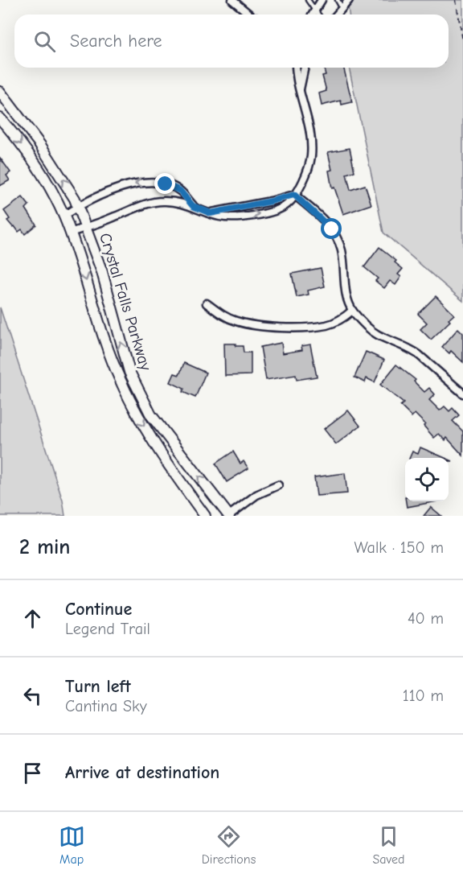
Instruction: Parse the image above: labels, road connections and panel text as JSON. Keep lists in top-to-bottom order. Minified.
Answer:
{"streets":{"street":["Crystal Falls Parkway"]},"page":{"search":"Search here","heading":["2 min","Walk · 150 m"],"list":[["Continue","Legend Trail","40 m"],["Turn left","Cantina Sky","110 m"],"Arrive at destination"],"nav":["Map","Directions","Saved"]}}
